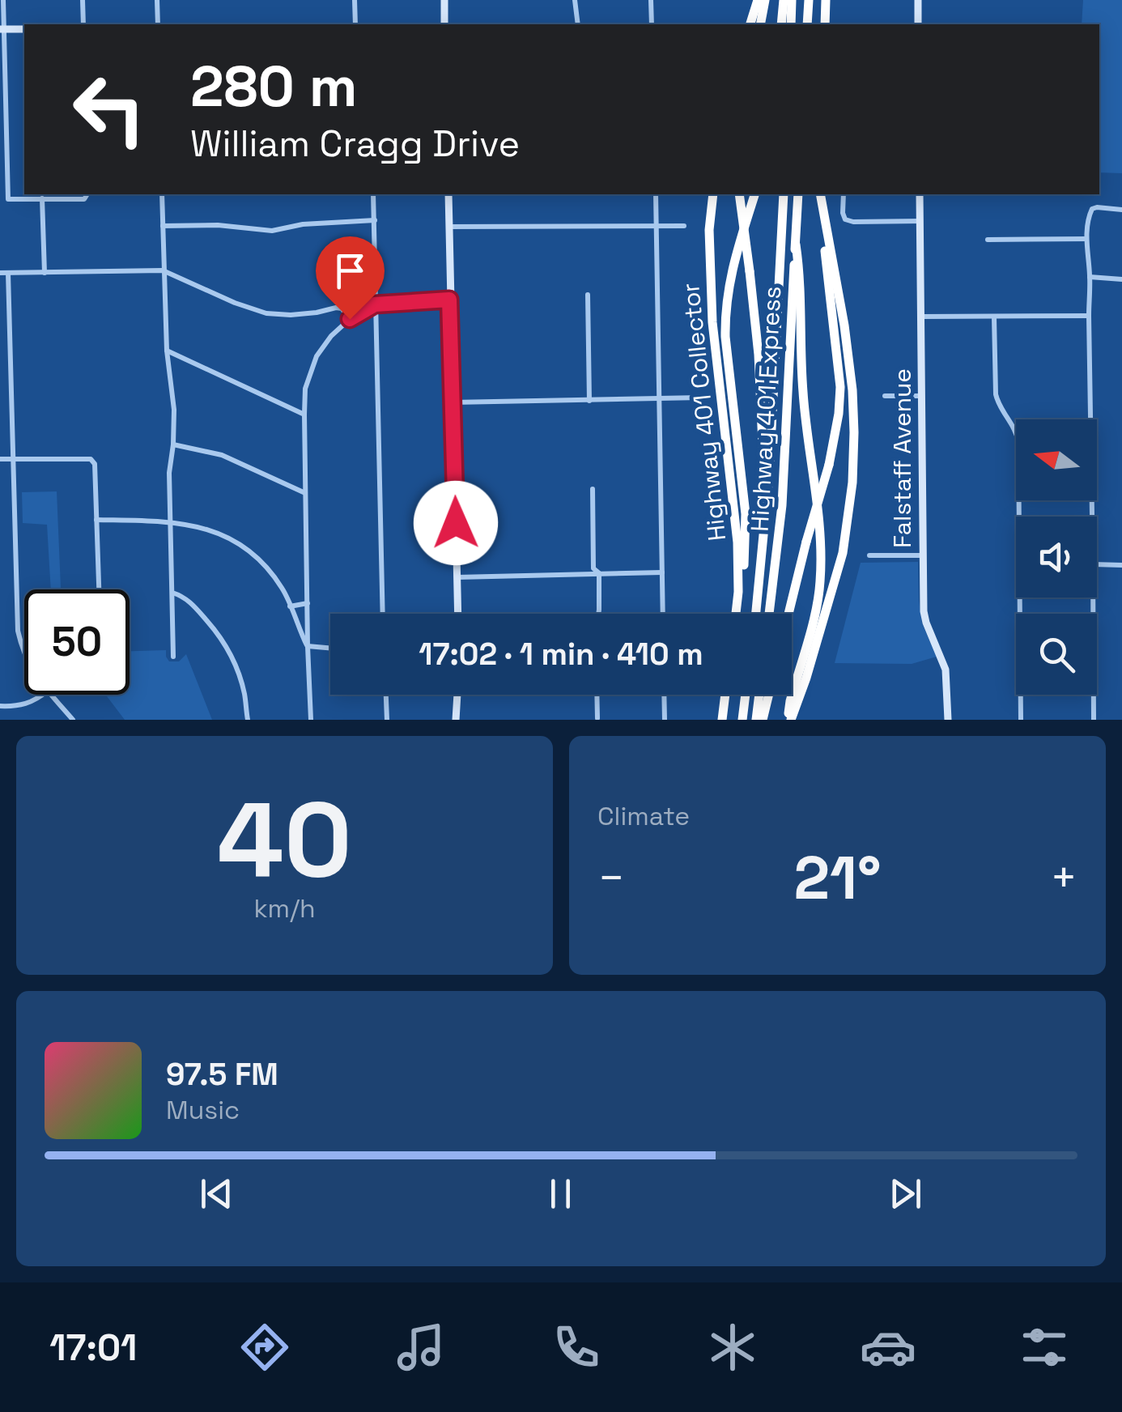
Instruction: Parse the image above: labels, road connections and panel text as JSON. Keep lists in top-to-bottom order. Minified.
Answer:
{"streets":{"highway":["Highway 401 Express","Highway 401 Collector"],"street":["Falstaff Avenue"]},"north":"left","page":{"turn":["280 m","William Cragg Drive"],"limit":"50","trip":"17:02 · 1 min · 410 m","tile":[["40","km/h"],"Climate"],"heat":["−","21°","+"],"song":["97.5 FM","Music"],"tabs":"17:01"}}
